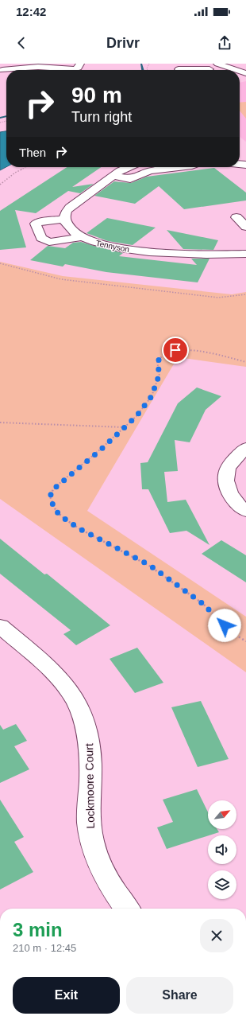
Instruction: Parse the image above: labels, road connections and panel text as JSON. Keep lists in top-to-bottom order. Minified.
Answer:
{"streets":{"street":["Tennyson","Lockmoore Court"]},"north":"top right","page":{"status":"12:42","header":"Drivr","turn":["90 m","Turn right"],"then":"Then","heading":["3 min","210 m · 12:45"],"buttons":["Exit","Share"]}}
